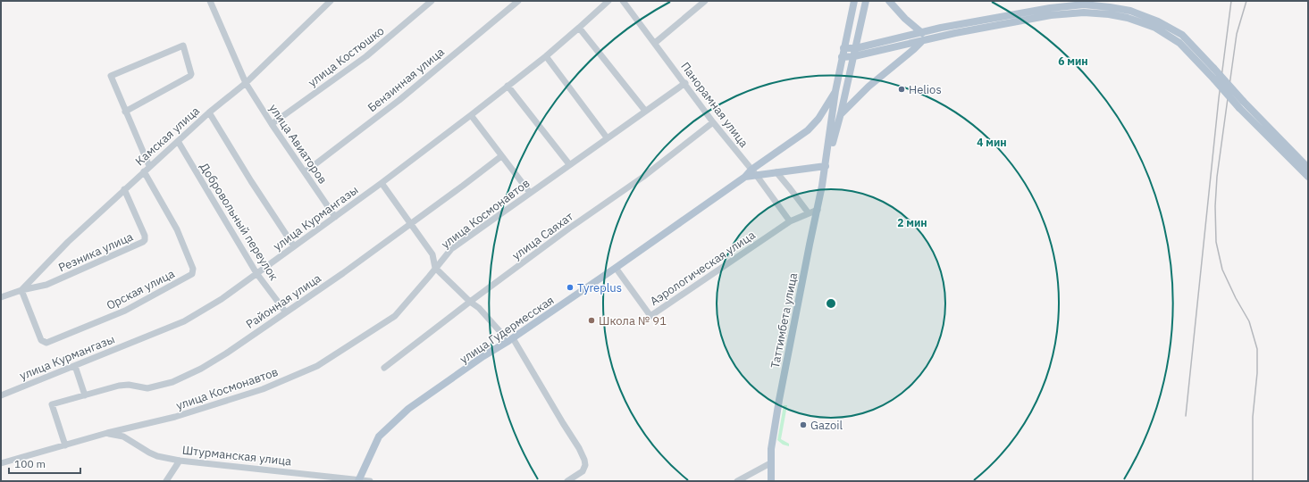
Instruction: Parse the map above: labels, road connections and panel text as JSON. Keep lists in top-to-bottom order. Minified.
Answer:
{"streets":{"main road":["Таттимбета улица","улица Гудермесская"],"street":["улица Костюшко","Бензинная улица","Панорамная улица","Камская улица","улица Авиаторов","улица Космонавтов","улица Курмангазы","Добровольный переулок","улица Саяхат","Резника улица","Аэрологическая улица","Орская улица","Районная улица","Штурманская улица"]},"crossings":[["улица Костюшко","улица Авиаторов"],["Бензинная улица","улица Авиаторов"],["Панорамная улица","улица Космонавтов"],["Панорамная улица","улица Саяхат"],["Панорамная улица","Аэрологическая улица"],["Панорамная улица","улица Гудермесская"],["Камская улица","улица Авиаторов"],["Камская улица","Добровольный переулок"],["Камская улица","Резника улица"],["Камская улица","Орская улица"],["улица Авиаторов","улица Курмангазы"],["улица Космонавтов","Районная улица"],["улица Космонавтов","Штурманская улица"],["улица Курмангазы","Добровольный переулок"],["Добровольный переулок","Районная улица"],["Резника улица","Орская улица"],["Аэрологическая улица","Таттимбета улица"],["Аэрологическая улица","улица Гудермесская"],["Таттимбета улица","улица Гудермесская"],["улица Гудермесская","Штурманская улица"]],"places":["Helios","Tyreplus","Школа № 91","Gazoil"],"scale_bar":"100 m","rings":["6 мин","4 мин","2 мин"]}
